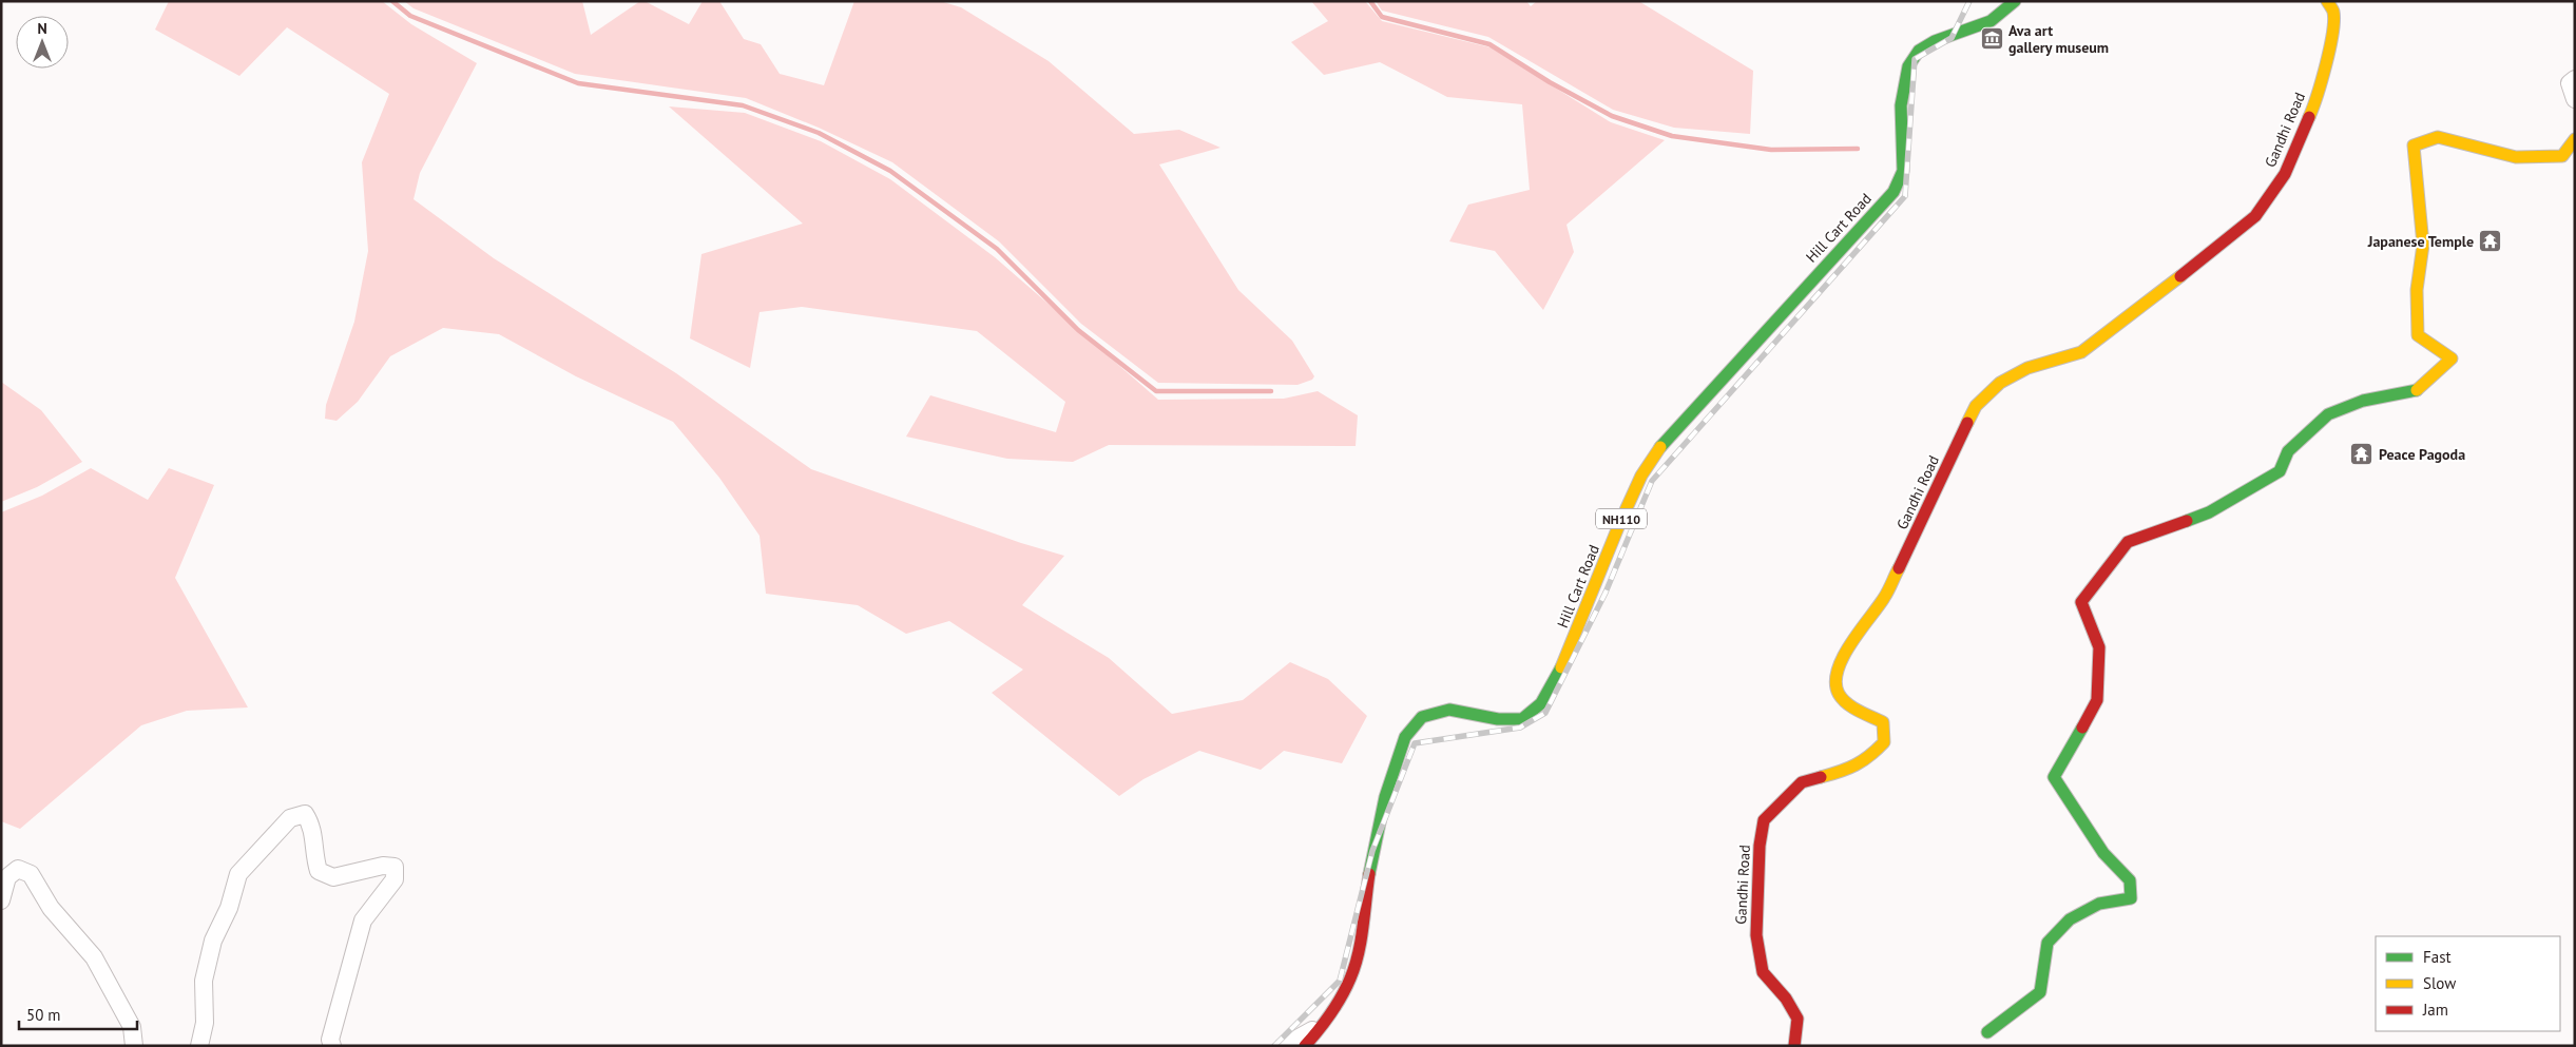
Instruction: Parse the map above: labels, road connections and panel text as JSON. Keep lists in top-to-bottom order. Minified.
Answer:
{"streets":{"main road":["Gandhi Road","Hill Cart Road","NH110"]},"places":{"museum":["Ava art gallery museum"],"temple":["Japanese Temple","Peace Pagoda"]},"legend":["Fast","Slow","Jam"],"scale_bar":"50 m","north":"top"}
